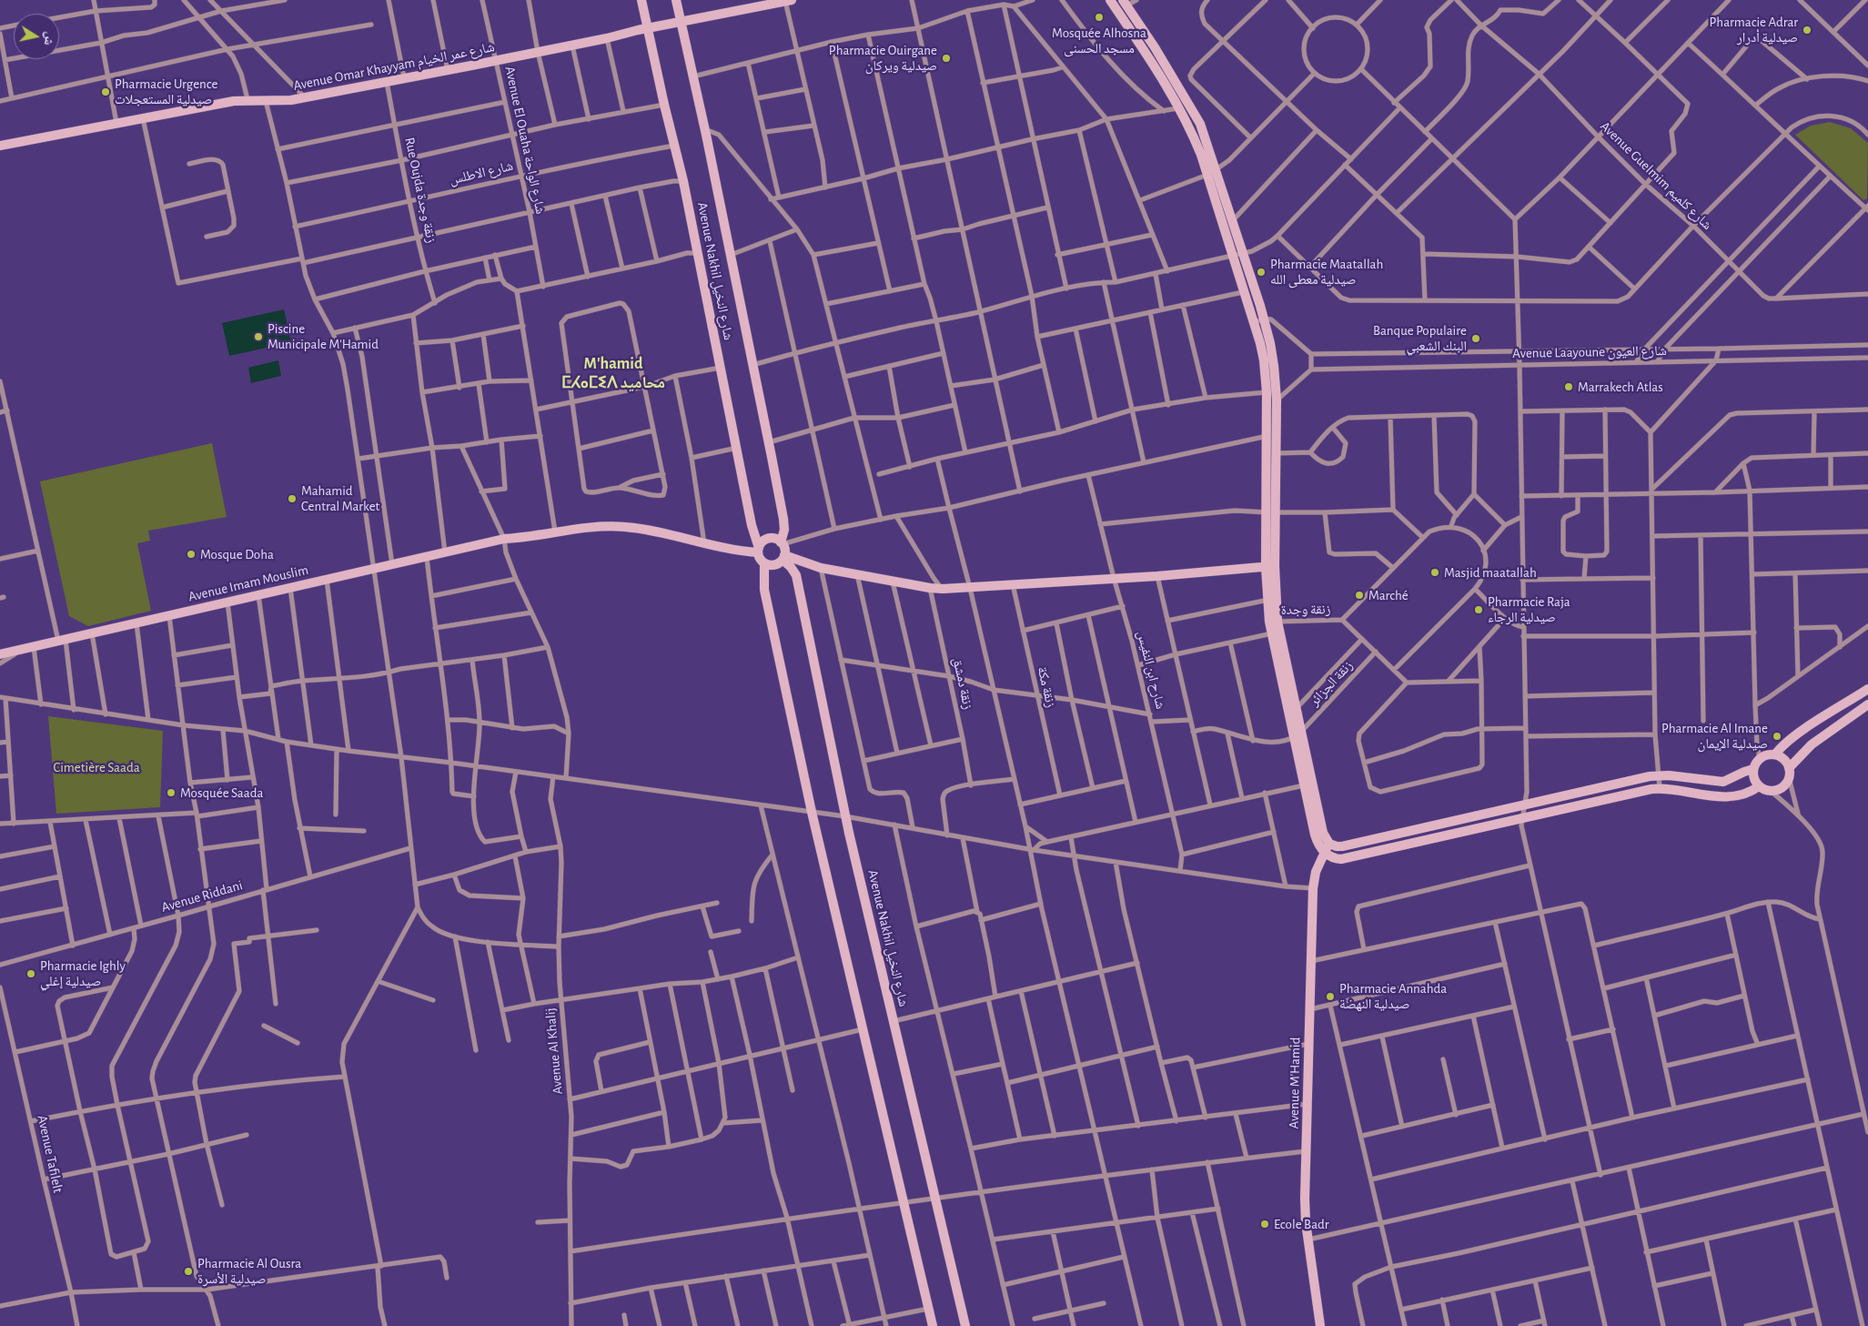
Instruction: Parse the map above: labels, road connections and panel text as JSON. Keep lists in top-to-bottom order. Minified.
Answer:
{"streets":{"street":["Avenue Omar Khayyam شارع عمر الخيام","Avenue El Ouaha شارع الواحة","شارع الاطلس","Avenue Guelmim شارع كلميم","Rue Oujda زنقة وجدة","Avenue Nakhil شارع النخيل","Avenue Laayoune شارع العيون","Avenue Imam Mouslim","زنقة وجدة","شارح ابن النفيس","زنقة دمشق","زنقة الجزائر","زنقة مكة","Avenue Riddani","Avenue Al Khalij","Avenue M'Hamid","Avenue Tafilelt"]},"crossings":[["Avenue Omar Khayyam شارع عمر الخيام","Avenue El Ouaha شارع الواحة"],["Avenue Omar Khayyam شارع عمر الخيام","Rue Oujda زنقة وجدة"],["Avenue Omar Khayyam شارع عمر الخيام","Avenue Nakhil شارع النخيل"],["Avenue El Ouaha شارع الواحة","شارع الاطلس"],["شارع الاطلس","Rue Oujda زنقة وجدة"],["شارع الاطلس","Avenue Nakhil شارع النخيل"],["Avenue Nakhil شارع النخيل","Avenue Imam Mouslim"]],"districts":["M'hamid ⵎⵃⴰⵎⵉⴷ محاميد"],"parks":["Cimetière Saada"],"places":["Mosquée Alhosna مسجد الحسنى","Pharmacie Adrar صيدلية أدرار","Pharmacie Ouirgane صيدلية ويركان","Pharmacie Urgence صيدلية المستعجلات","Pharmacie Maatallah صيدلية معطى الله","Piscine Municipale M'Hamid","Banque Populaire البنك الشعبي","Marrakech Atlas","Mahamid Central Market","Mosque Doha","Masjid maatallah","Marché","Pharmacie Raja صيدلية الرجاء","Pharmacie Al Imane صيدلية الإيمان","Mosquée Saada","Pharmacie Ighly صيدلية إغلي","Pharmacie Annahda صيدلية النهضة","Ecole Badr","Pharmacie Al Ousra صيدلية الأسرة"],"north":"right"}
